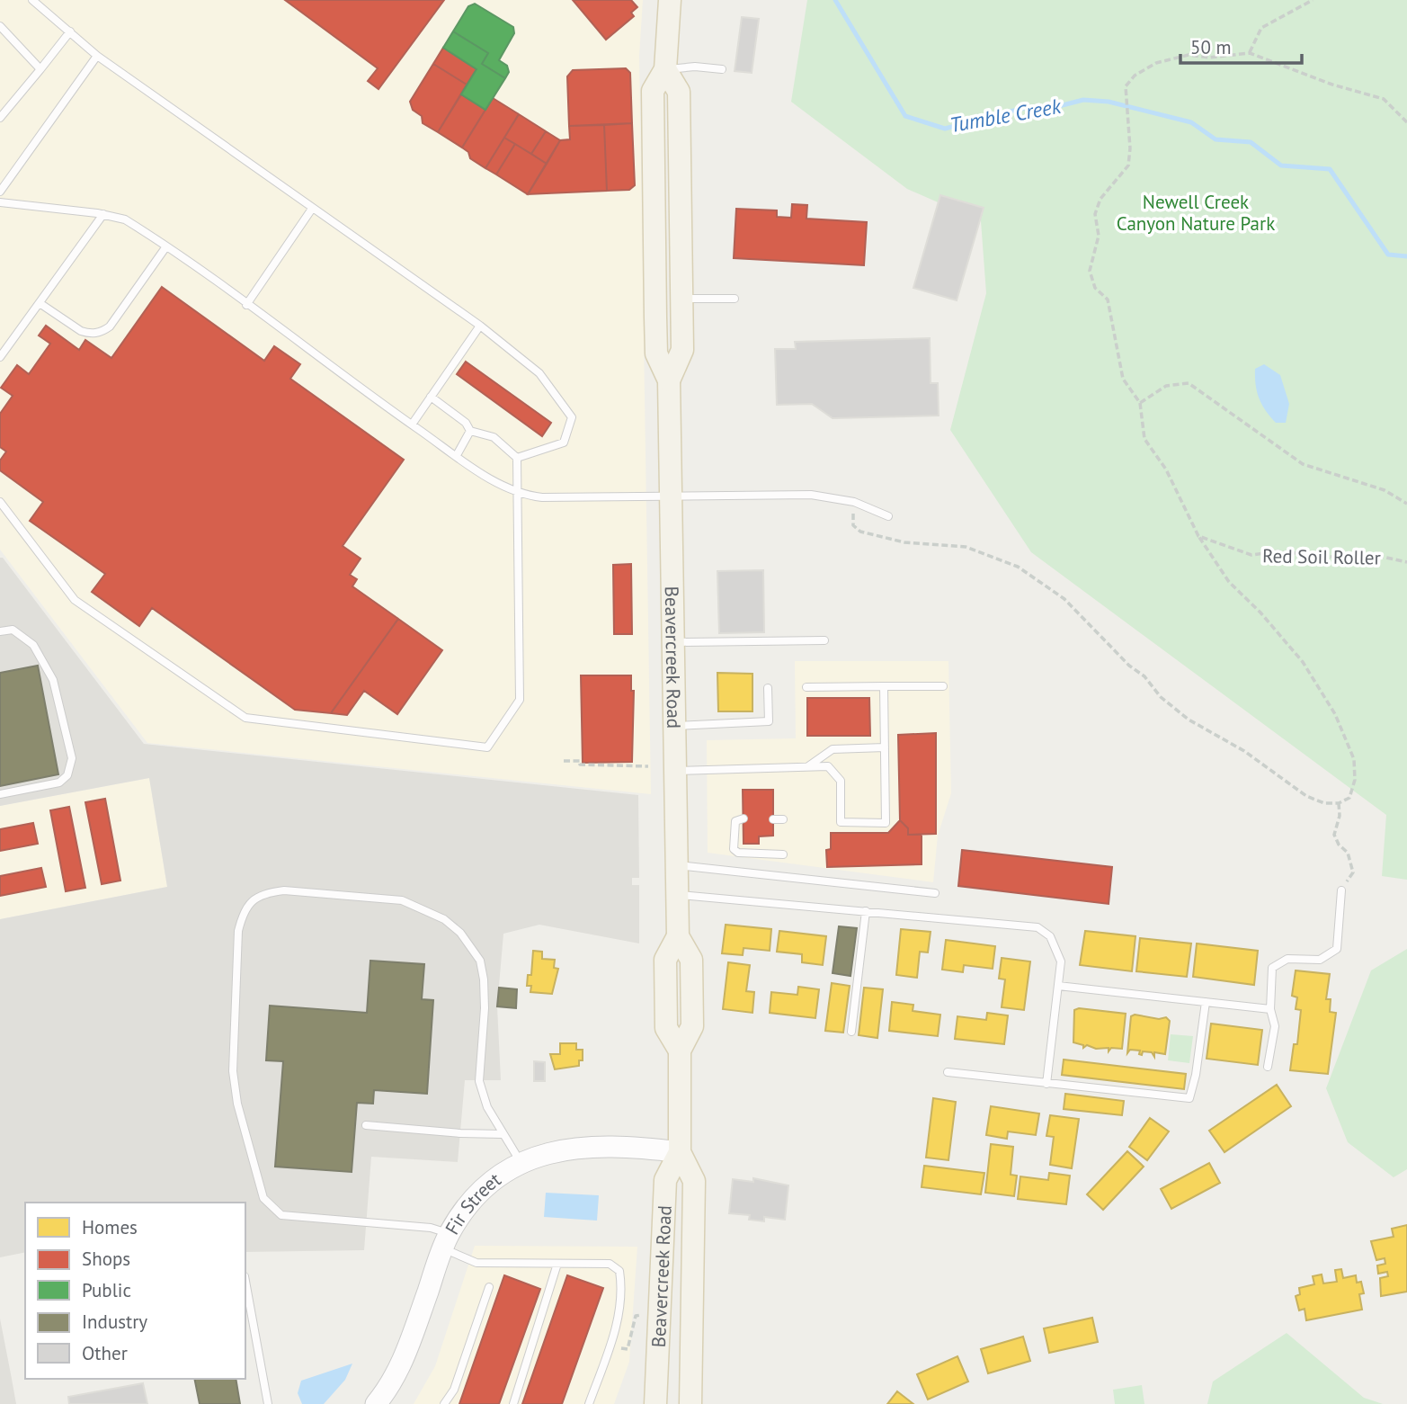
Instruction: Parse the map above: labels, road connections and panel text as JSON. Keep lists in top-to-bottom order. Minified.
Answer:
{"streets":{"main road":["Beavercreek Road"],"street":["Fir Street"],"path":["Red Soil Roller"]},"crossings":[["Beavercreek Road","Fir Street"]],"water":["Tumble Creek"],"parks":["Newell Creek Canyon Nature Park"],"legend":["Homes","Shops","Public","Industry","Other"],"scale_bar":"50 m"}
